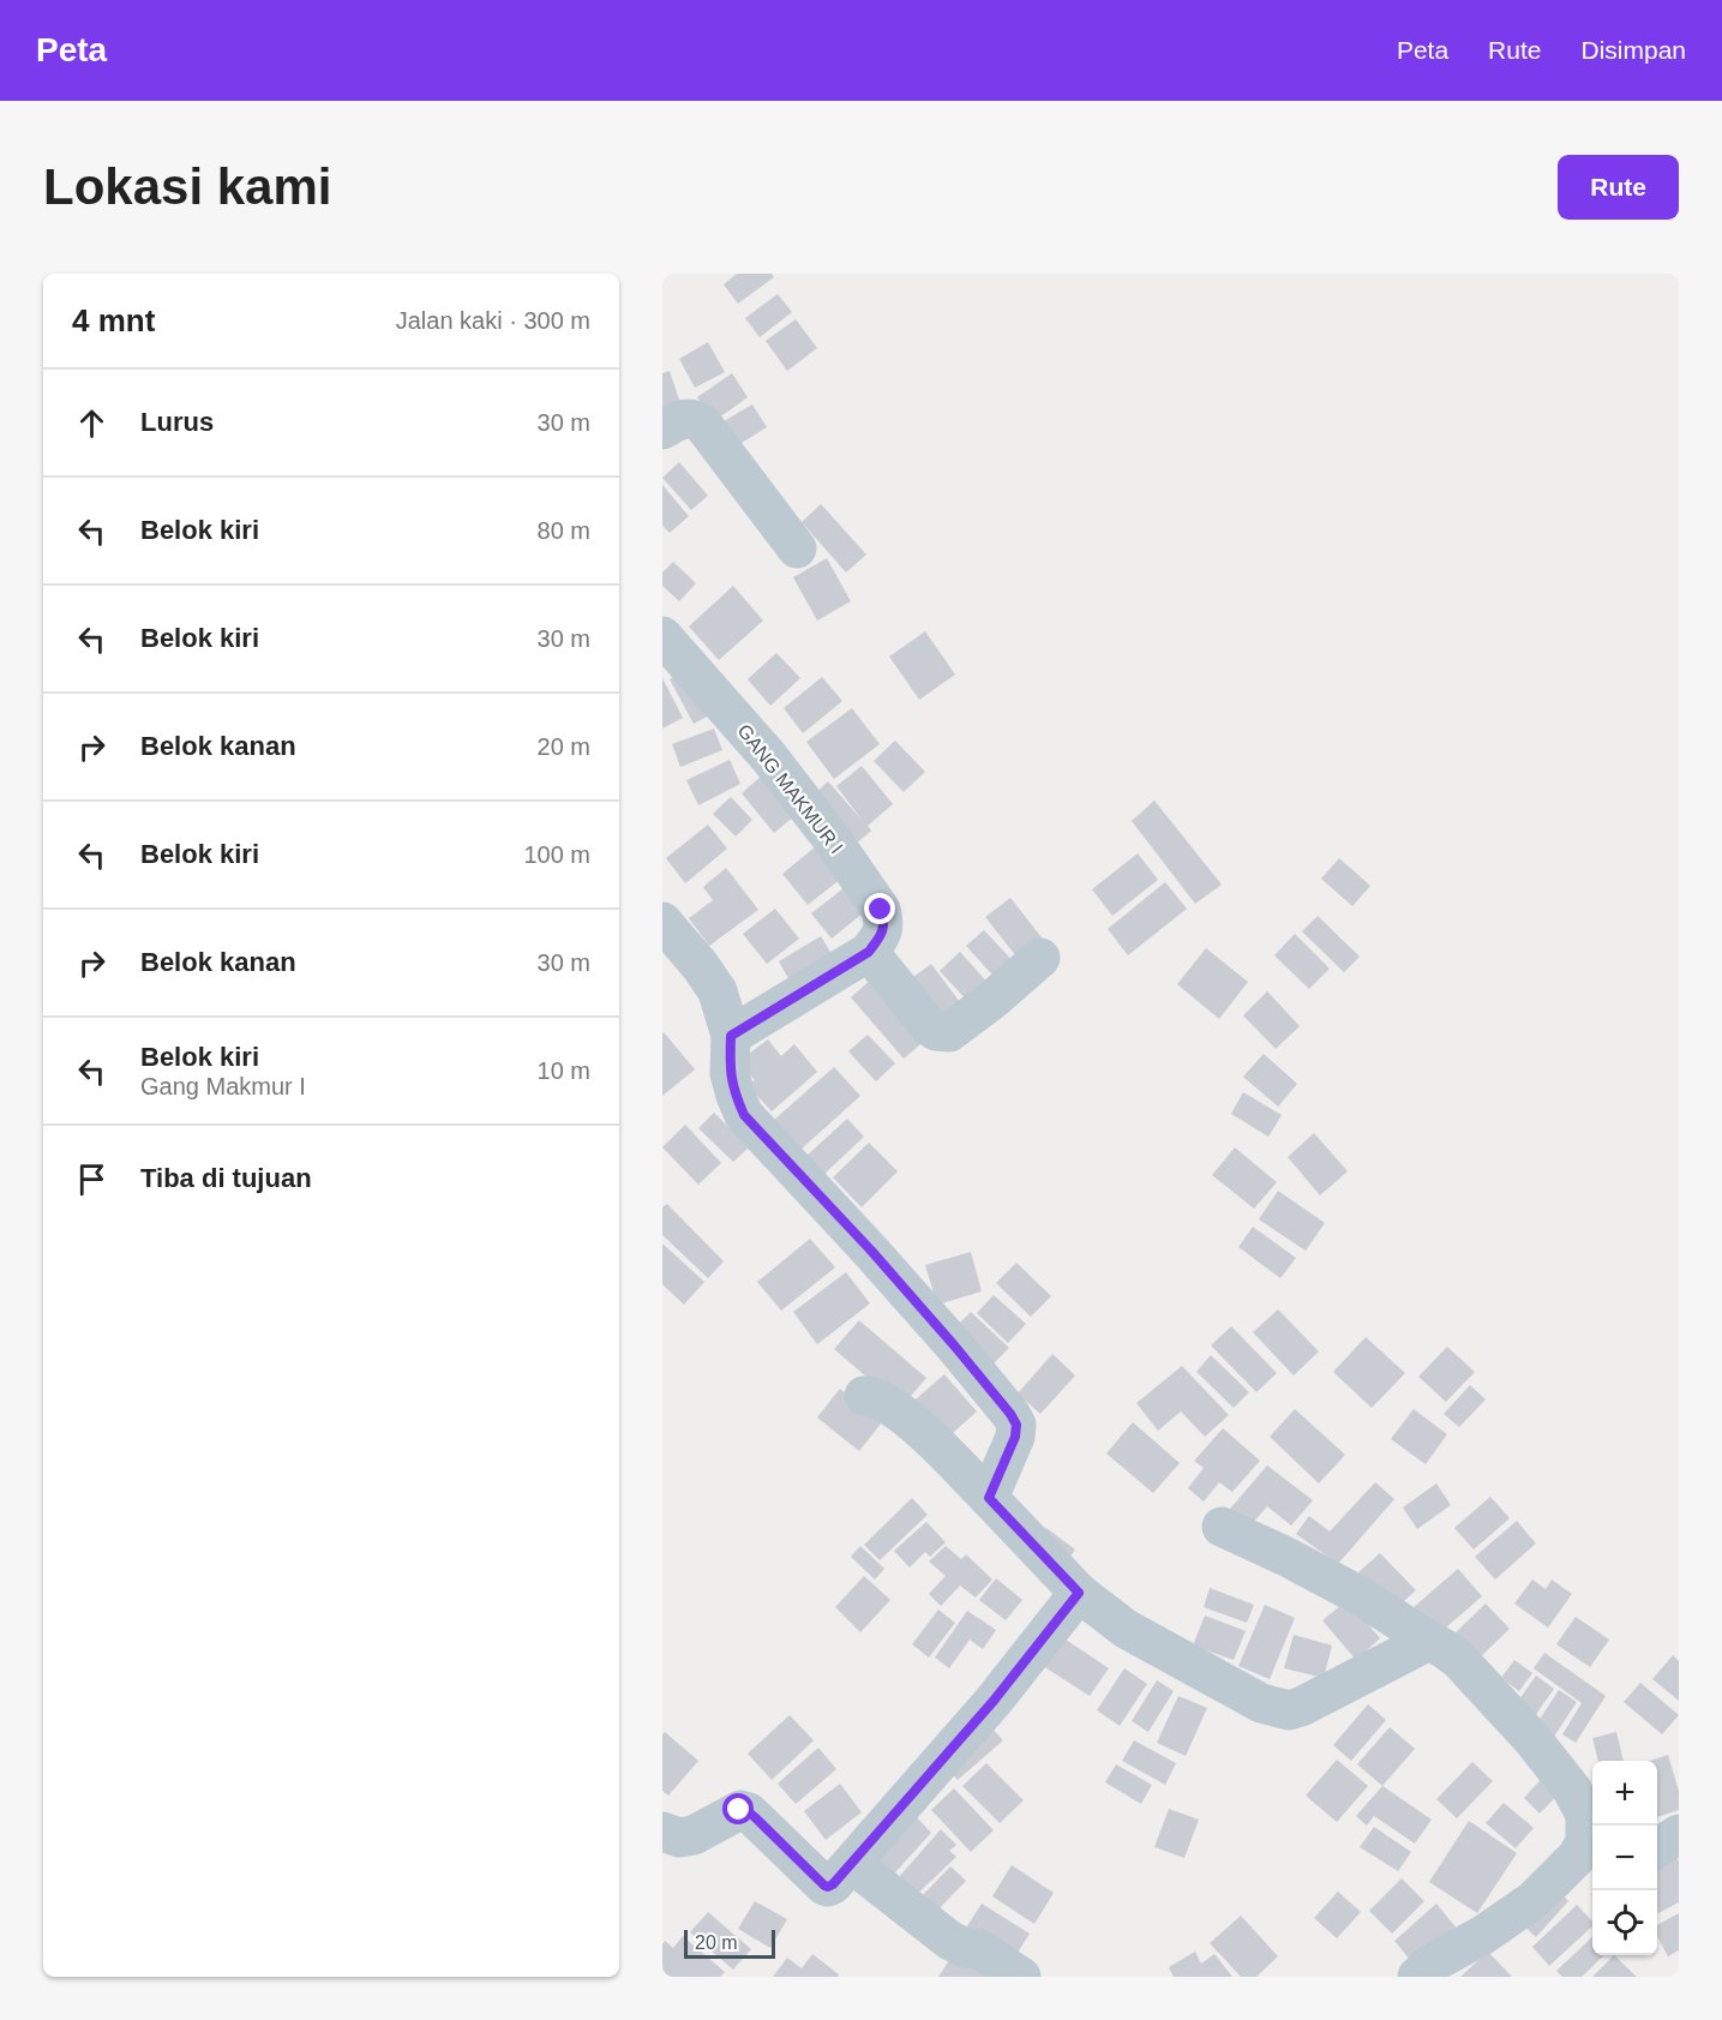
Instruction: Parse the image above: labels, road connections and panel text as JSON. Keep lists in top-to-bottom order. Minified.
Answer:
{"streets":{"street":["GANG MAKMUR I"]},"scale_bar":"20 m","page":{"header":"Peta","nav":["Peta","Rute","Disimpan"],"buttons":"Rute","title":"Lokasi kami","heading":["4 mnt","Jalan kaki · 300 m"],"list":[["Lurus","30 m"],["Belok kiri","80 m"],["Belok kiri","30 m"],["Belok kanan","20 m"],["Belok kiri","100 m"],["Belok kanan","30 m"],["Belok kiri","Gang Makmur I","10 m"],"Tiba di tujuan"],"map_buttons":["+","−"],"scale":"20 m"}}
